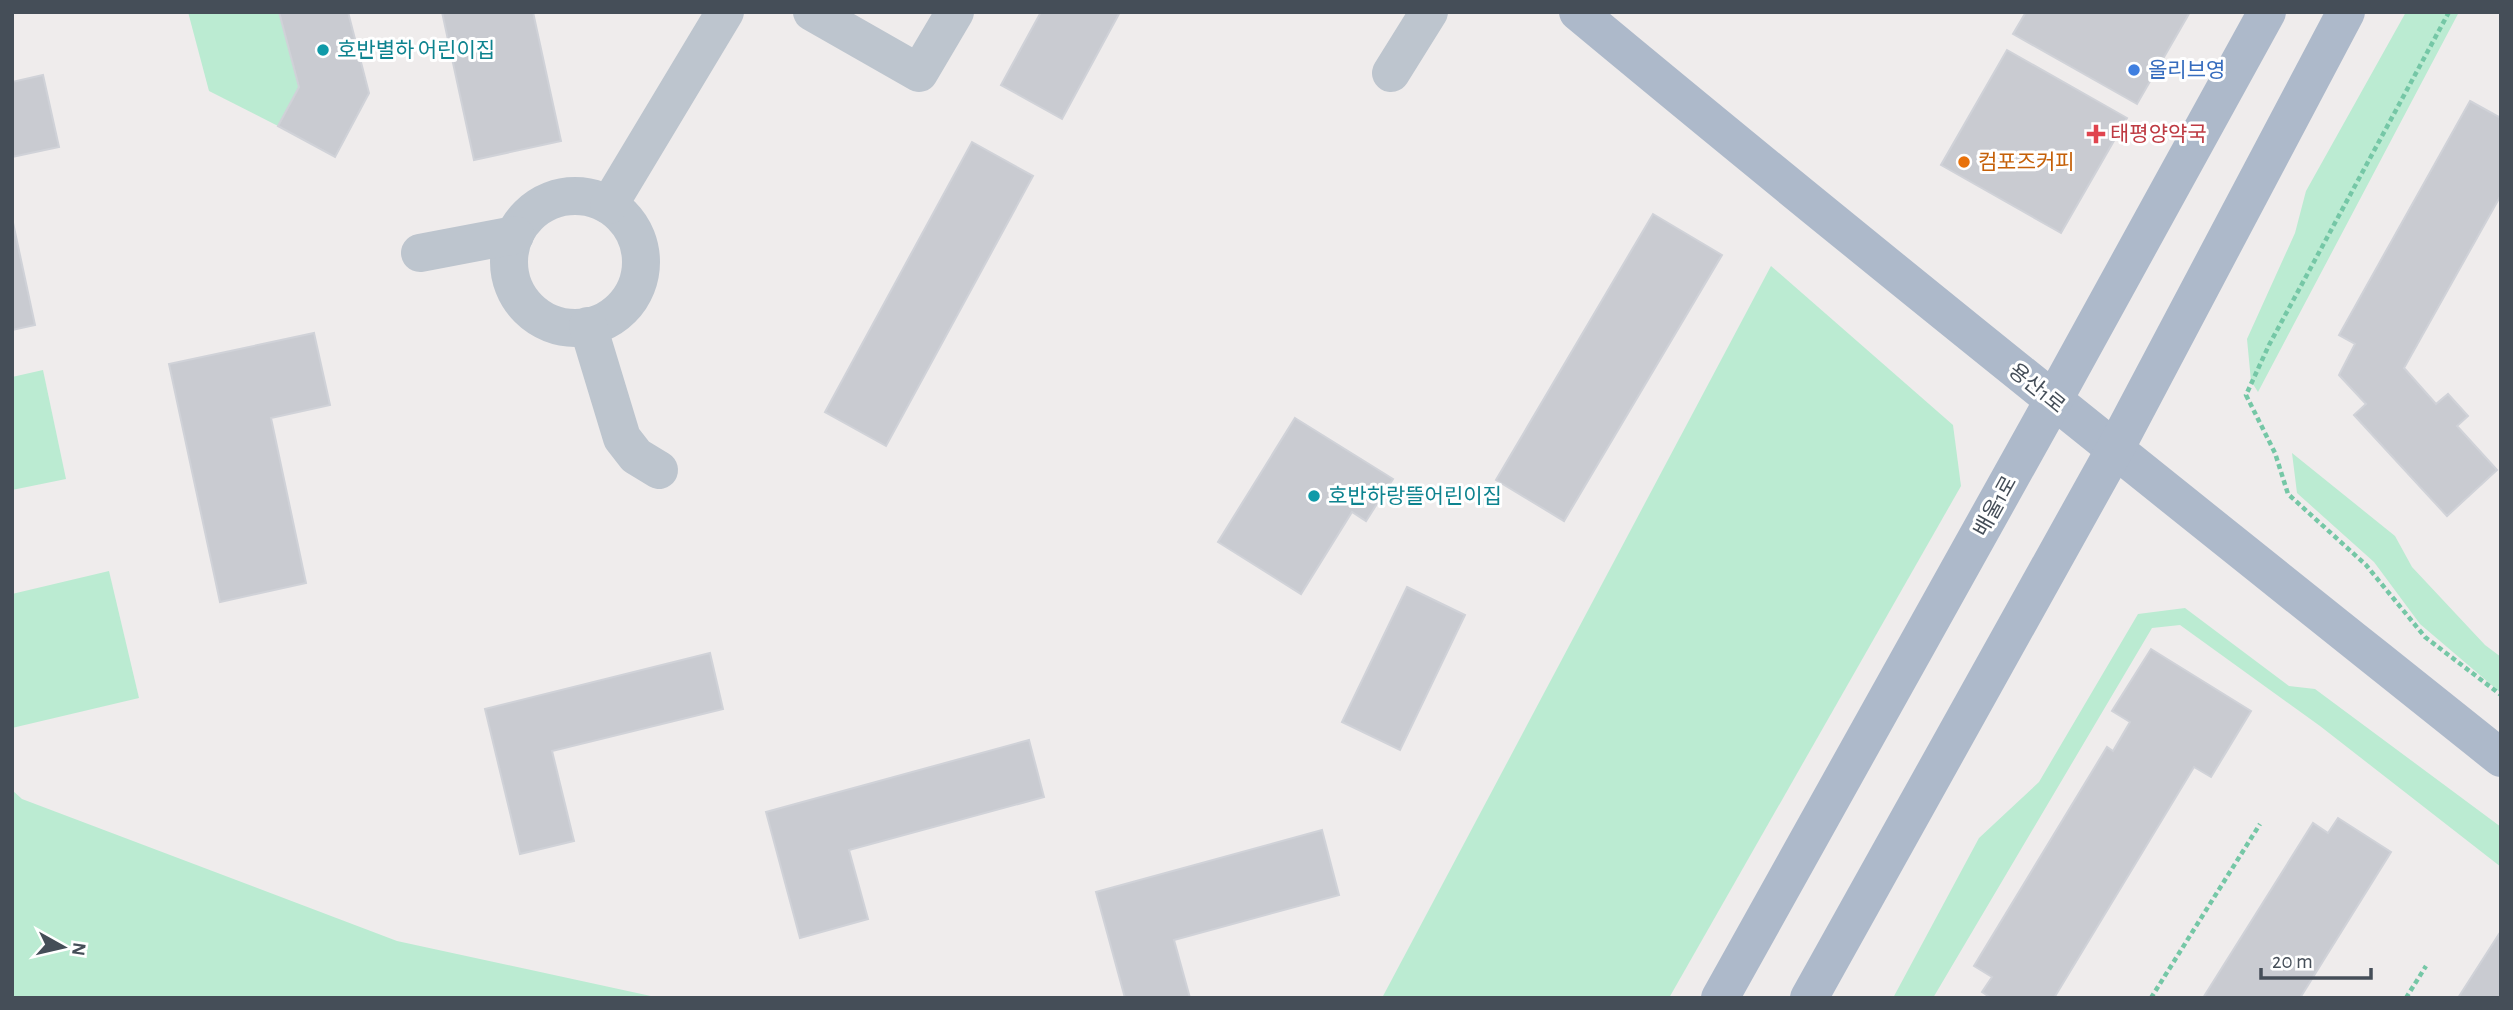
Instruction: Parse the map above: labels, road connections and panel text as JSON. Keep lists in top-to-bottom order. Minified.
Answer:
{"streets":{"main road":["용산1로","배울1로"]},"crossings":[["용산1로","배울1로"]],"places":{"other":["호반별하 어린이집","올리브영","컴포즈커피","호반하랑뜰어린이집"],"health":["태평양약국"]},"scale_bar":"20 m","north":"right"}
